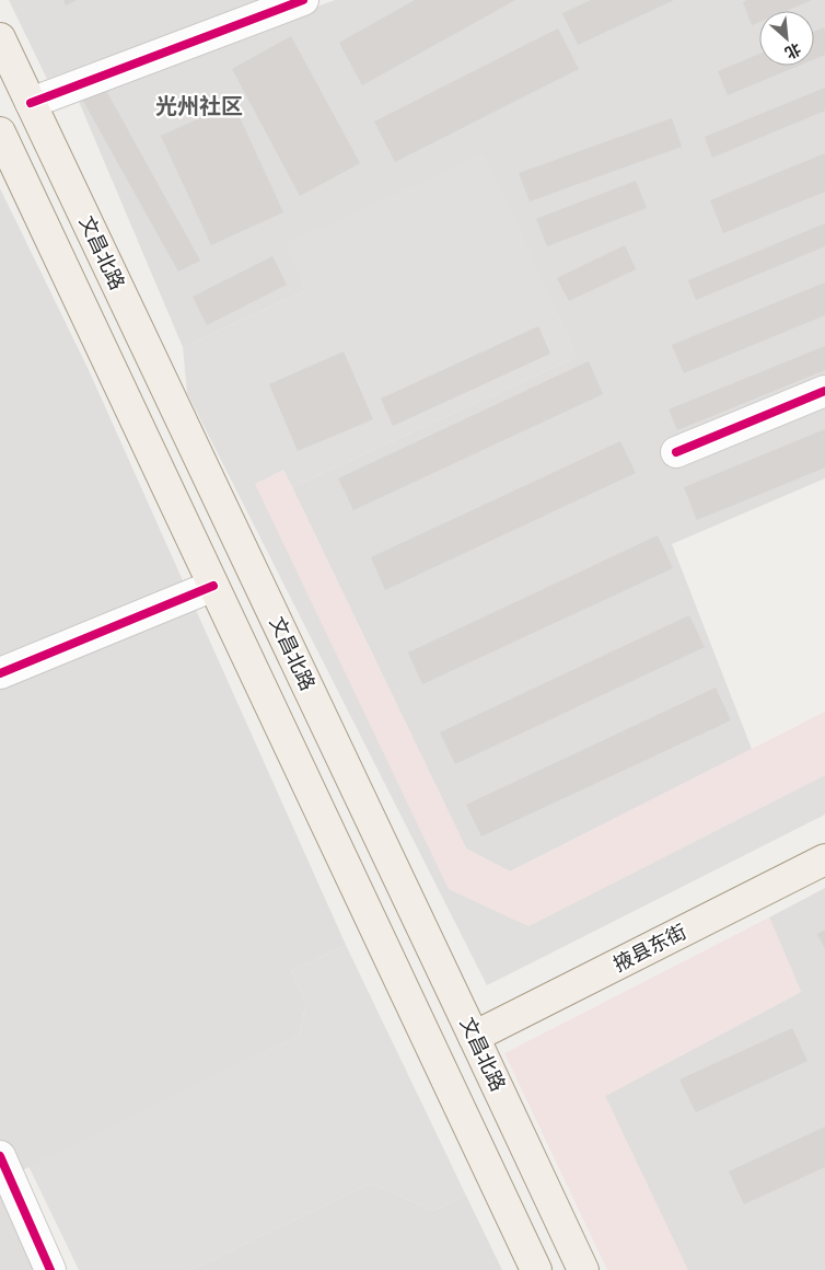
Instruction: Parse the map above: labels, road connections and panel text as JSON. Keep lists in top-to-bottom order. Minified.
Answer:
{"streets":{"main road":["文昌北路","掖县东街"]},"crossings":[["文昌北路","掖县东街"]],"districts":["光州社区"],"north":"bottom right"}
